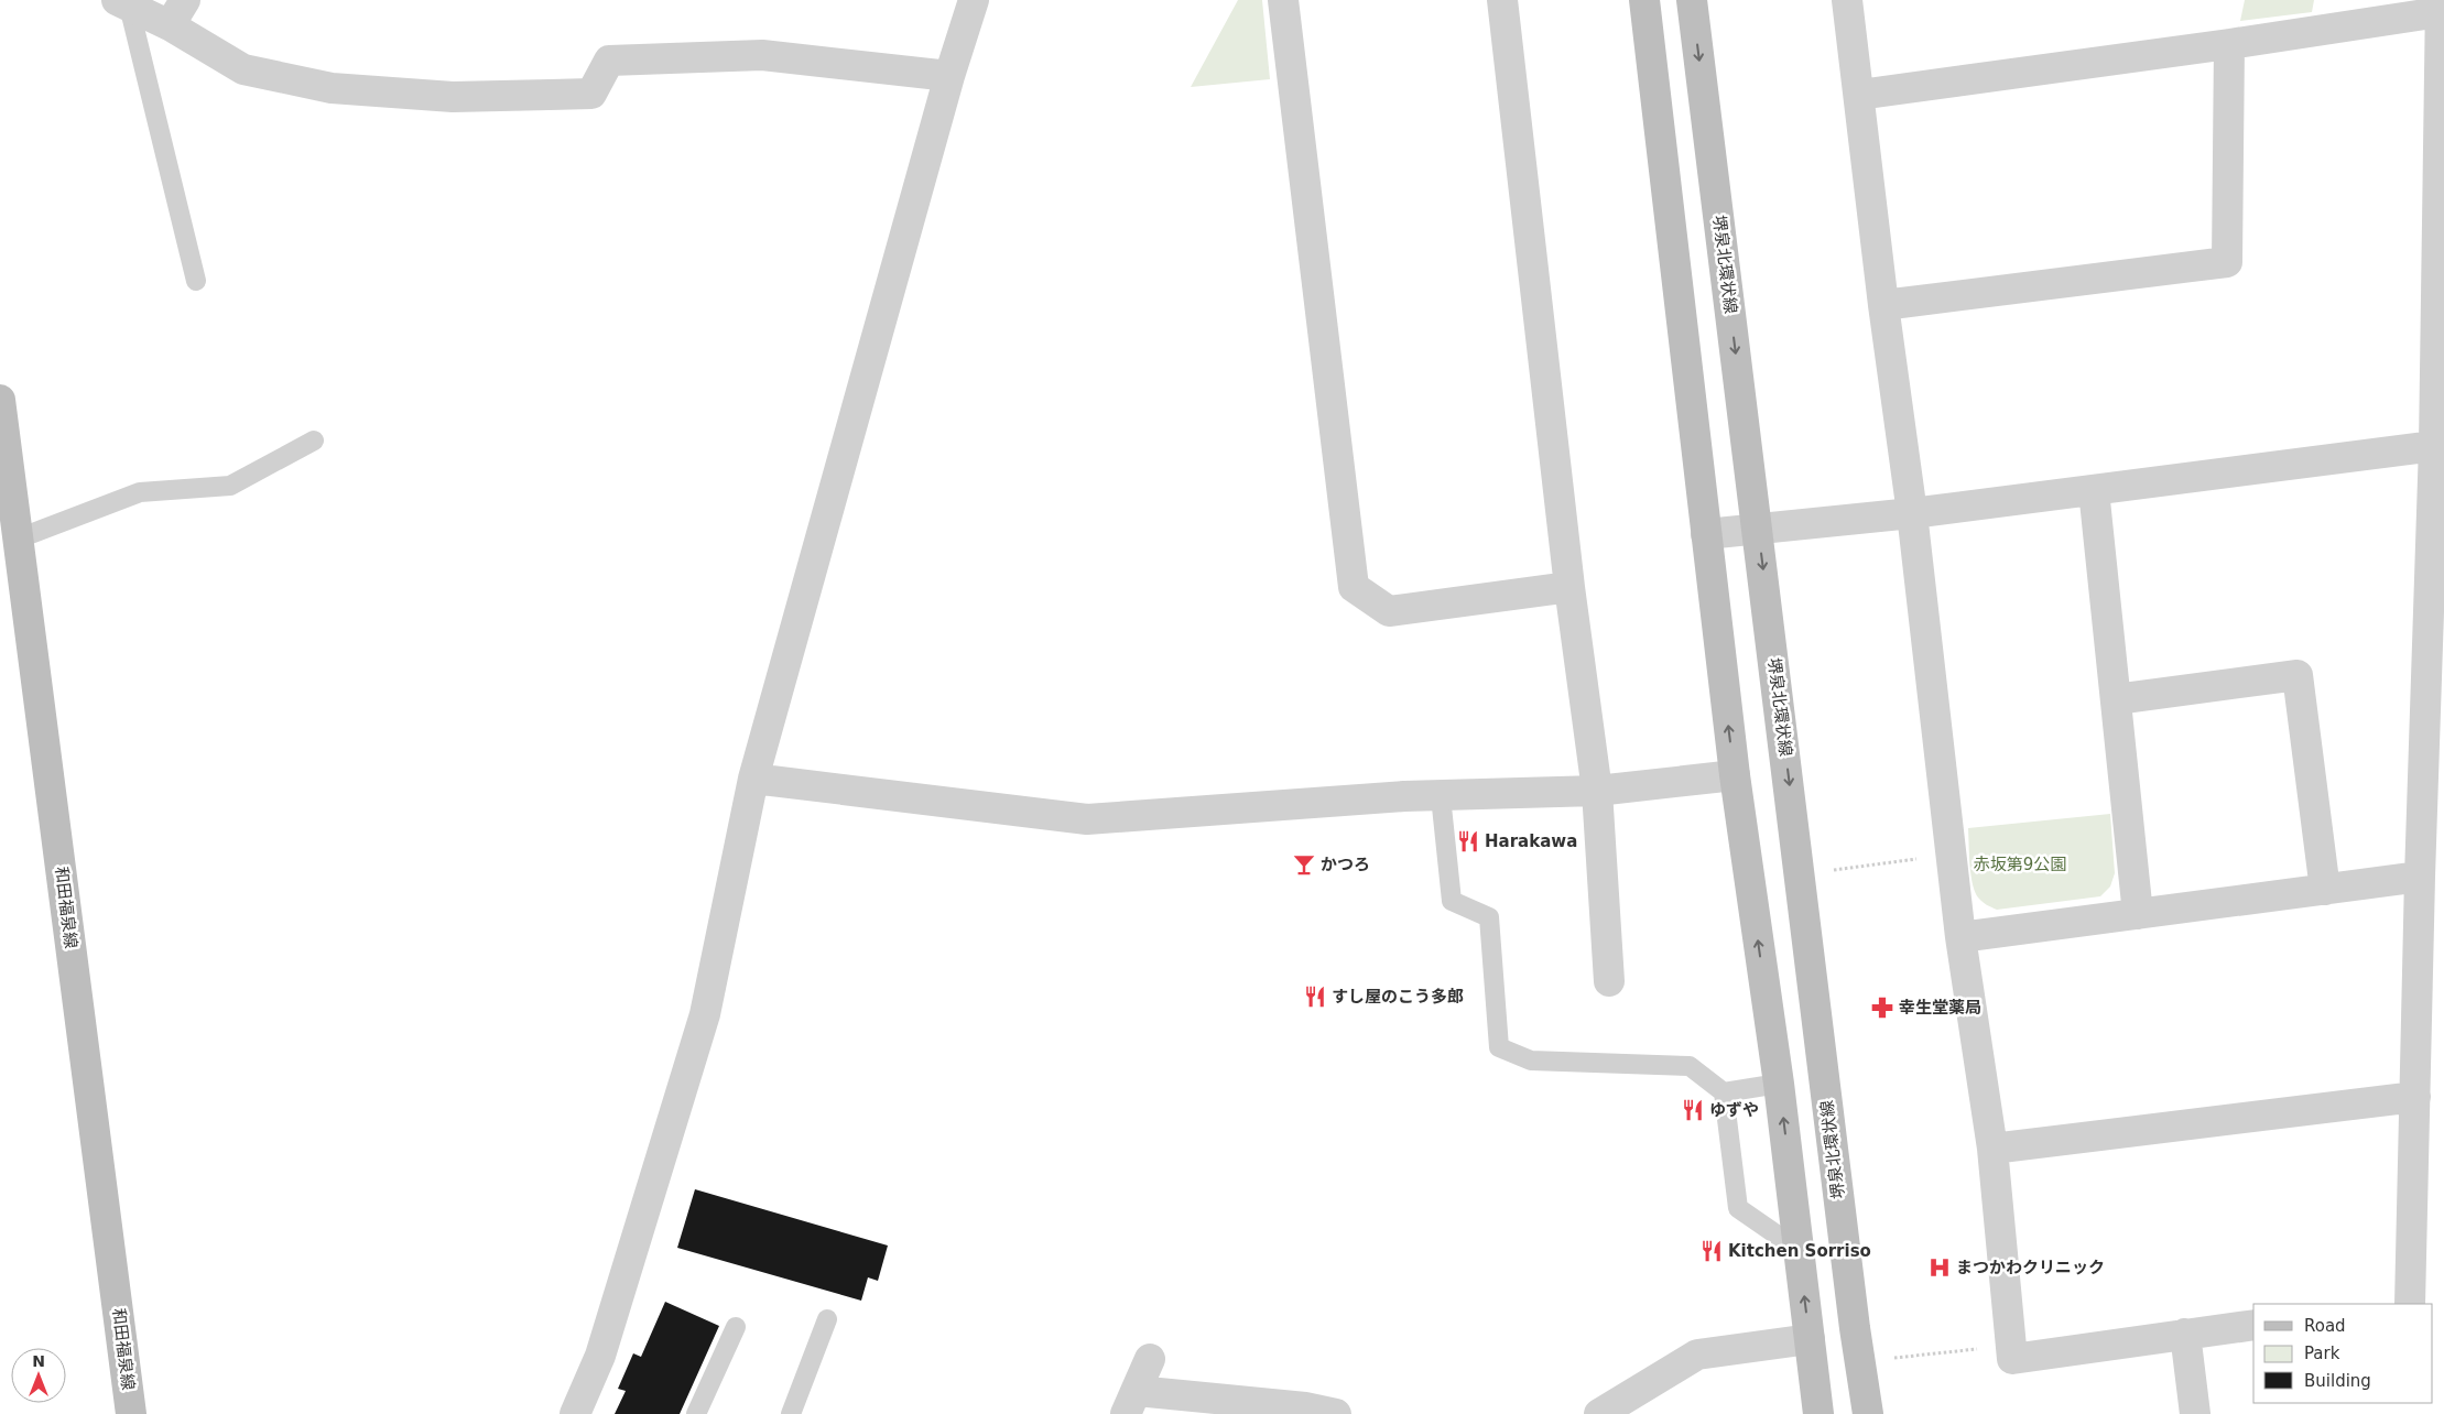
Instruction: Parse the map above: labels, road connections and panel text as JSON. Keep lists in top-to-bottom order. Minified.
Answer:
{"streets":{"main road":["堺泉北環状線","和田福泉線"]},"parks":["赤坂第9公園"],"places":{"restaurant":["Harakawa","すし屋のこう多郎","ゆずや","Kitchen Sorriso"],"bar":["かつろ"],"pharmacy":["幸生堂薬局"],"hospital":["まつかわクリニック"]},"legend":["Road","Park","Building"],"north":"top"}
